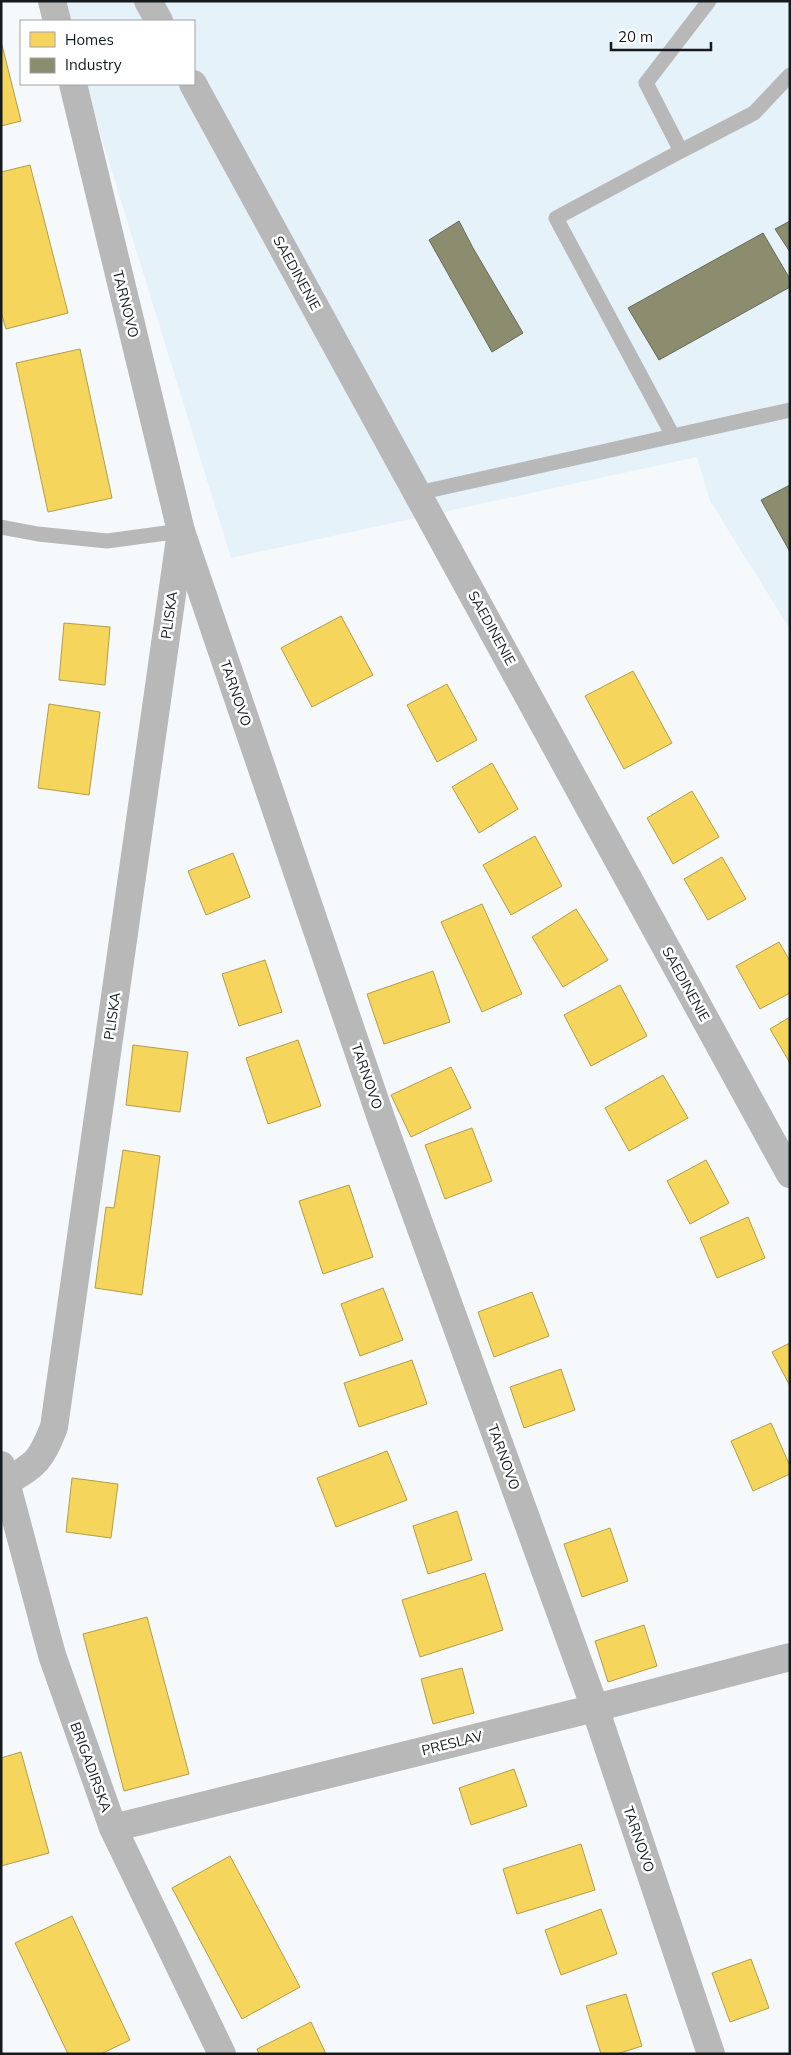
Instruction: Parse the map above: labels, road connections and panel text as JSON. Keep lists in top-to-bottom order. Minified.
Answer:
{"streets":{"street":["SAEDINENIE","TARNOVO","PLISKA","PRESLAV","BRIGADIRSKA"]},"crossings":[["TARNOVO","PLISKA"],["TARNOVO","PRESLAV"],["PLISKA","BRIGADIRSKA"],["PRESLAV","BRIGADIRSKA"]],"legend":["Homes","Industry"],"scale_bar":"20 m"}
